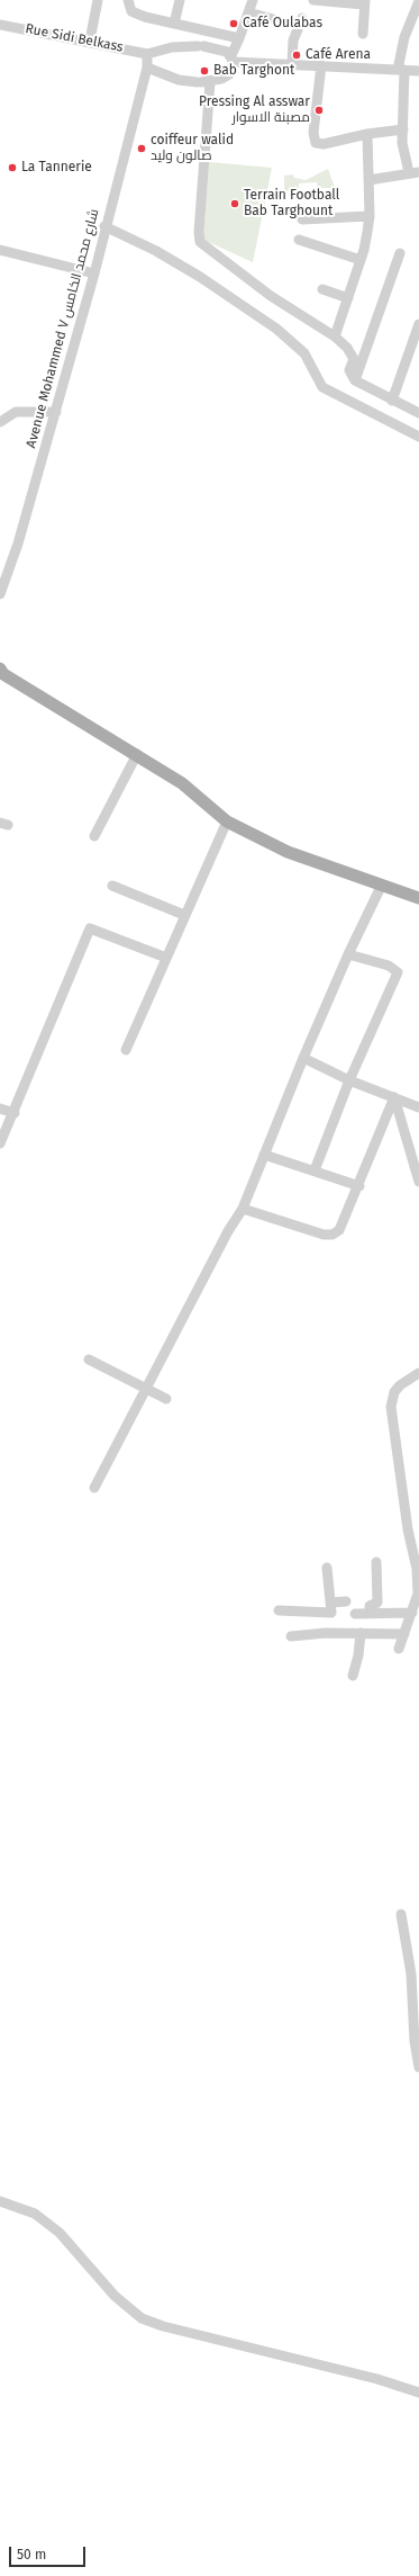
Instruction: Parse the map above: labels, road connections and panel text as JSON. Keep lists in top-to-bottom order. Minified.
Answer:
{"streets":{"street":["Rue Sidi Belkass","Avenue Mohammed V شارع محمد الخامس"]},"crossings":[["Rue Sidi Belkass","Avenue Mohammed V شارع محمد الخامس"]],"places":["Café Oulabas","Café Arena","Bab Targhont","Pressing Al asswar مصبنة الاسوار","coiffeur walid صالون وليد","La Tannerie","Terrain Football Bab Targhount"],"scale_bar":"50 m"}
